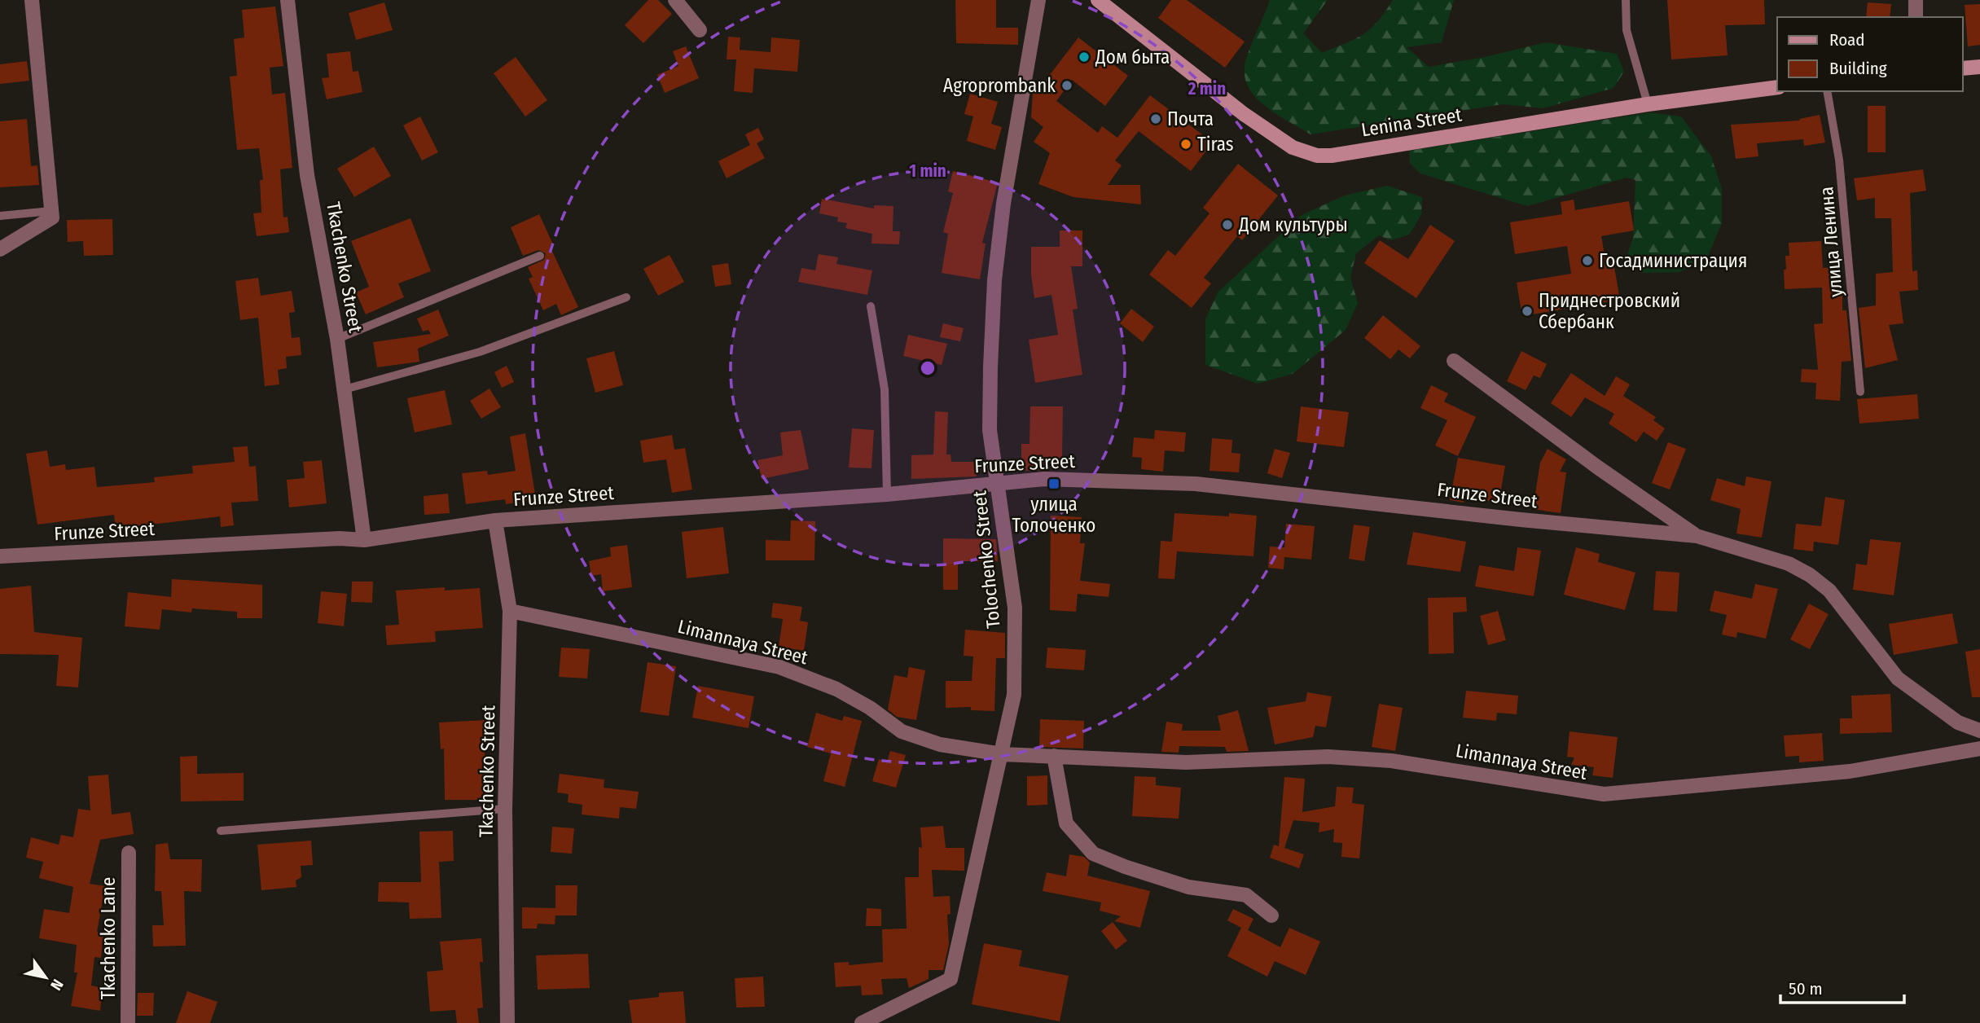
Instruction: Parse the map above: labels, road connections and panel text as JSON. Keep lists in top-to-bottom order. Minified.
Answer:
{"streets":{"street":["Lenina Street","Tkachenko Street","Frunze Street","Tolochenko Street","Limannaya Street","Tkachenko Lane"],"lane":["улица Ленина"]},"crossings":[["Tkachenko Street","Frunze Street"],["Tkachenko Street","Limannaya Street"],["Frunze Street","Tolochenko Street"],["Tolochenko Street","Limannaya Street"]],"places":{"other":["Дом быта","Agroprombank","Почта","Tiras","Дом культуры","Госадминистрация","Приднестровский Сбербанк"],"transit":["улица Толоченко"]},"legend":["Road","Building"],"scale_bar":"50 m","north":"bottom right","rings":["2 min","1 min"]}
